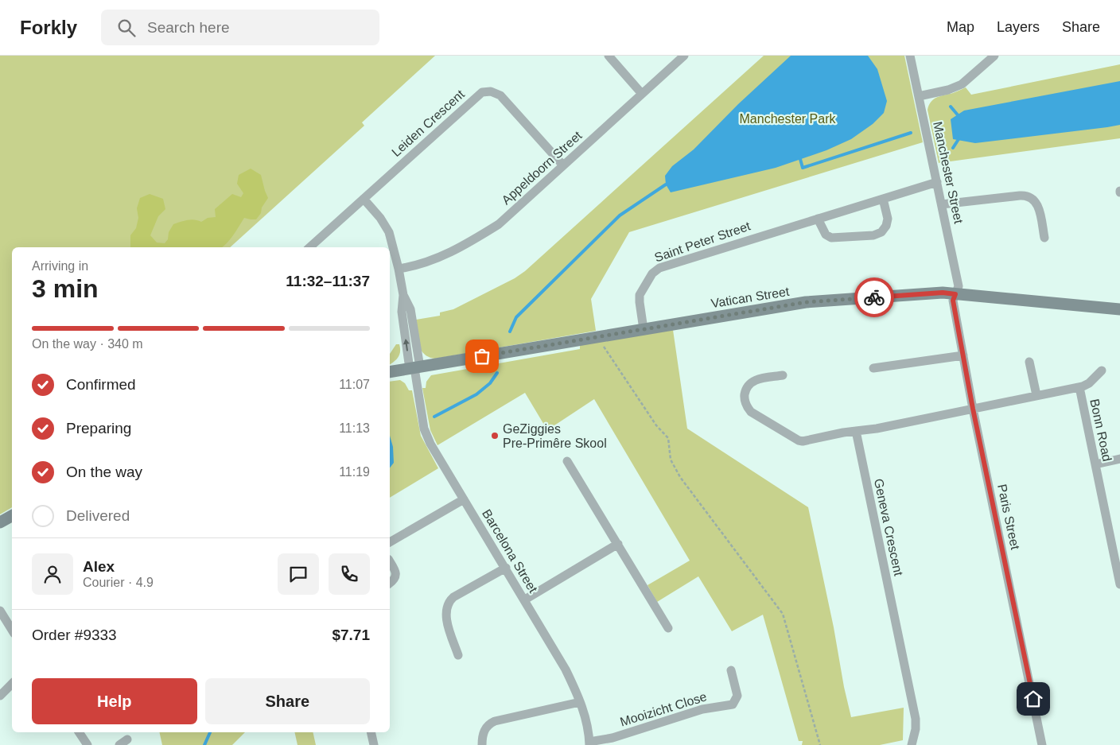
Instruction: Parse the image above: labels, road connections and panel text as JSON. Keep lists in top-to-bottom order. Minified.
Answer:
{"streets":{"street":["Leiden Crescent","Appeldoorn Street","Manchester Street","Saint Peter Street","Vatican Street","Bonn Road","Paris Street","Geneva Crescent","Barcelona Street","Mooizicht Close"]},"crossings":[["Leiden Crescent","Appeldoorn Street"],["Leiden Crescent","Barcelona Street"],["Appeldoorn Street","Barcelona Street"],["Manchester Street","Saint Peter Street"],["Manchester Street","Vatican Street"],["Manchester Street","Paris Street"],["Saint Peter Street","Vatican Street"],["Vatican Street","Paris Street"],["Vatican Street","Barcelona Street"],["Bonn Road","Paris Street"],["Barcelona Street","Mooizicht Close"]],"parks":["Manchester Park"],"places":["GeZiggies Pre-Primêre Skool"],"page":{"header":"Forkly","search":"Search here","nav":["Map","Layers","Share"],"heading":["3 min","Arriving in","11:32–11:37"],"panel":["Alex","Courier · 4.9","Order #9333","$7.71"],"bar":"On the way · 340 m","list":[["Confirmed","11:07"],["Preparing","11:13"],["On the way","11:19"],"Delivered"],"buttons":["Help","Share"]}}
